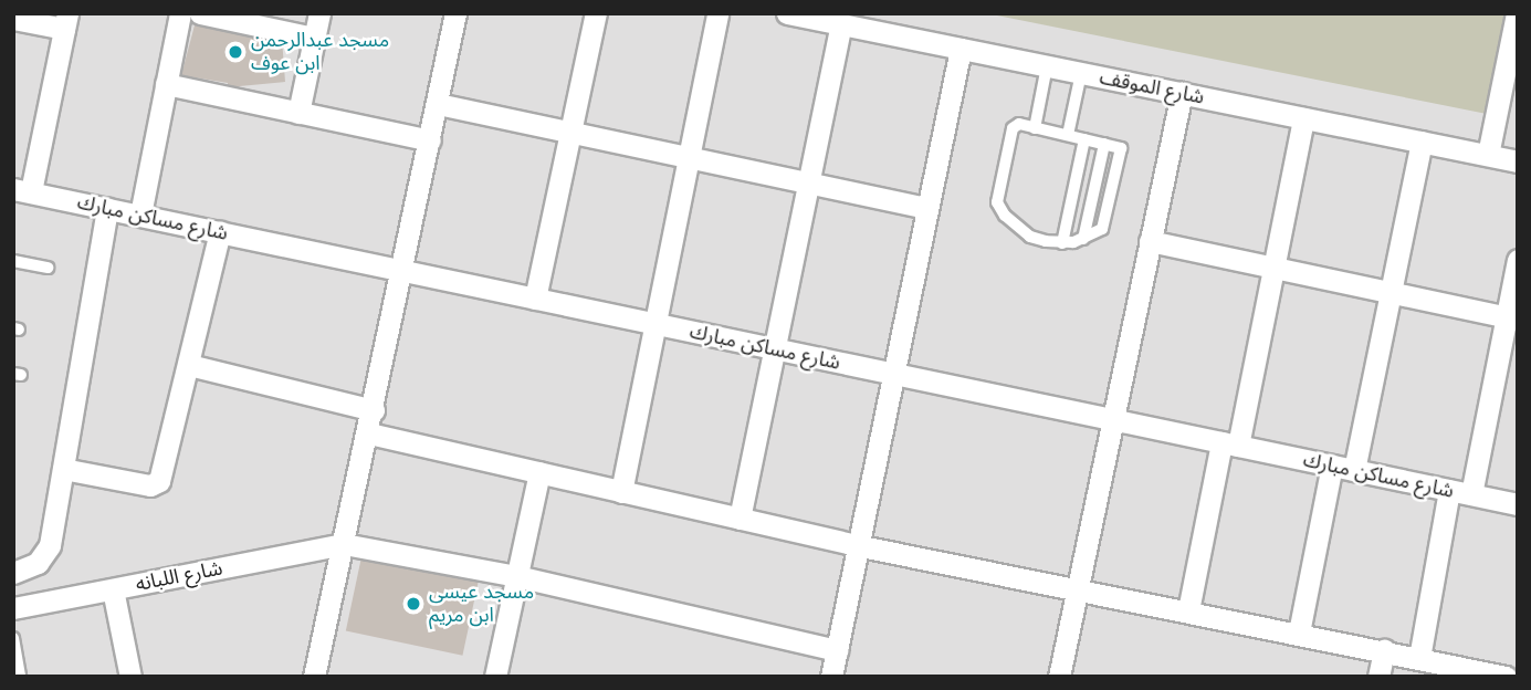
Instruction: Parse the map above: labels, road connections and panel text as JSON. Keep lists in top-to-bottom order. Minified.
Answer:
{"streets":{"street":["شارع الموقف","شارع مساكن مبارك","شارع اللبانه"]},"places":["مسجد عبدالرحمن ابن عوف","مسجد عيسى ابن مريم"]}
